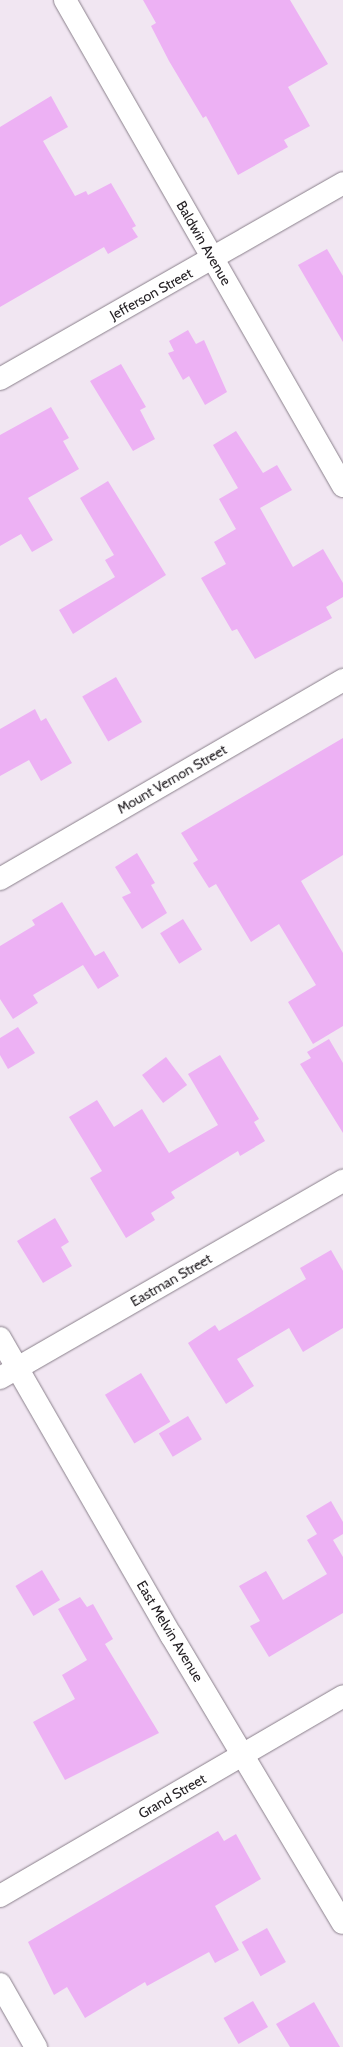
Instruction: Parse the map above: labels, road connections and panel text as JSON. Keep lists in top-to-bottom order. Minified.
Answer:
{"streets":{"street":["Baldwin Avenue","Jefferson Street","Mount Vernon Street","Eastman Street","East Melvin Avenue","Grand Street"]},"crossings":[["Baldwin Avenue","Jefferson Street"],["Eastman Street","East Melvin Avenue"],["East Melvin Avenue","Grand Street"]]}
